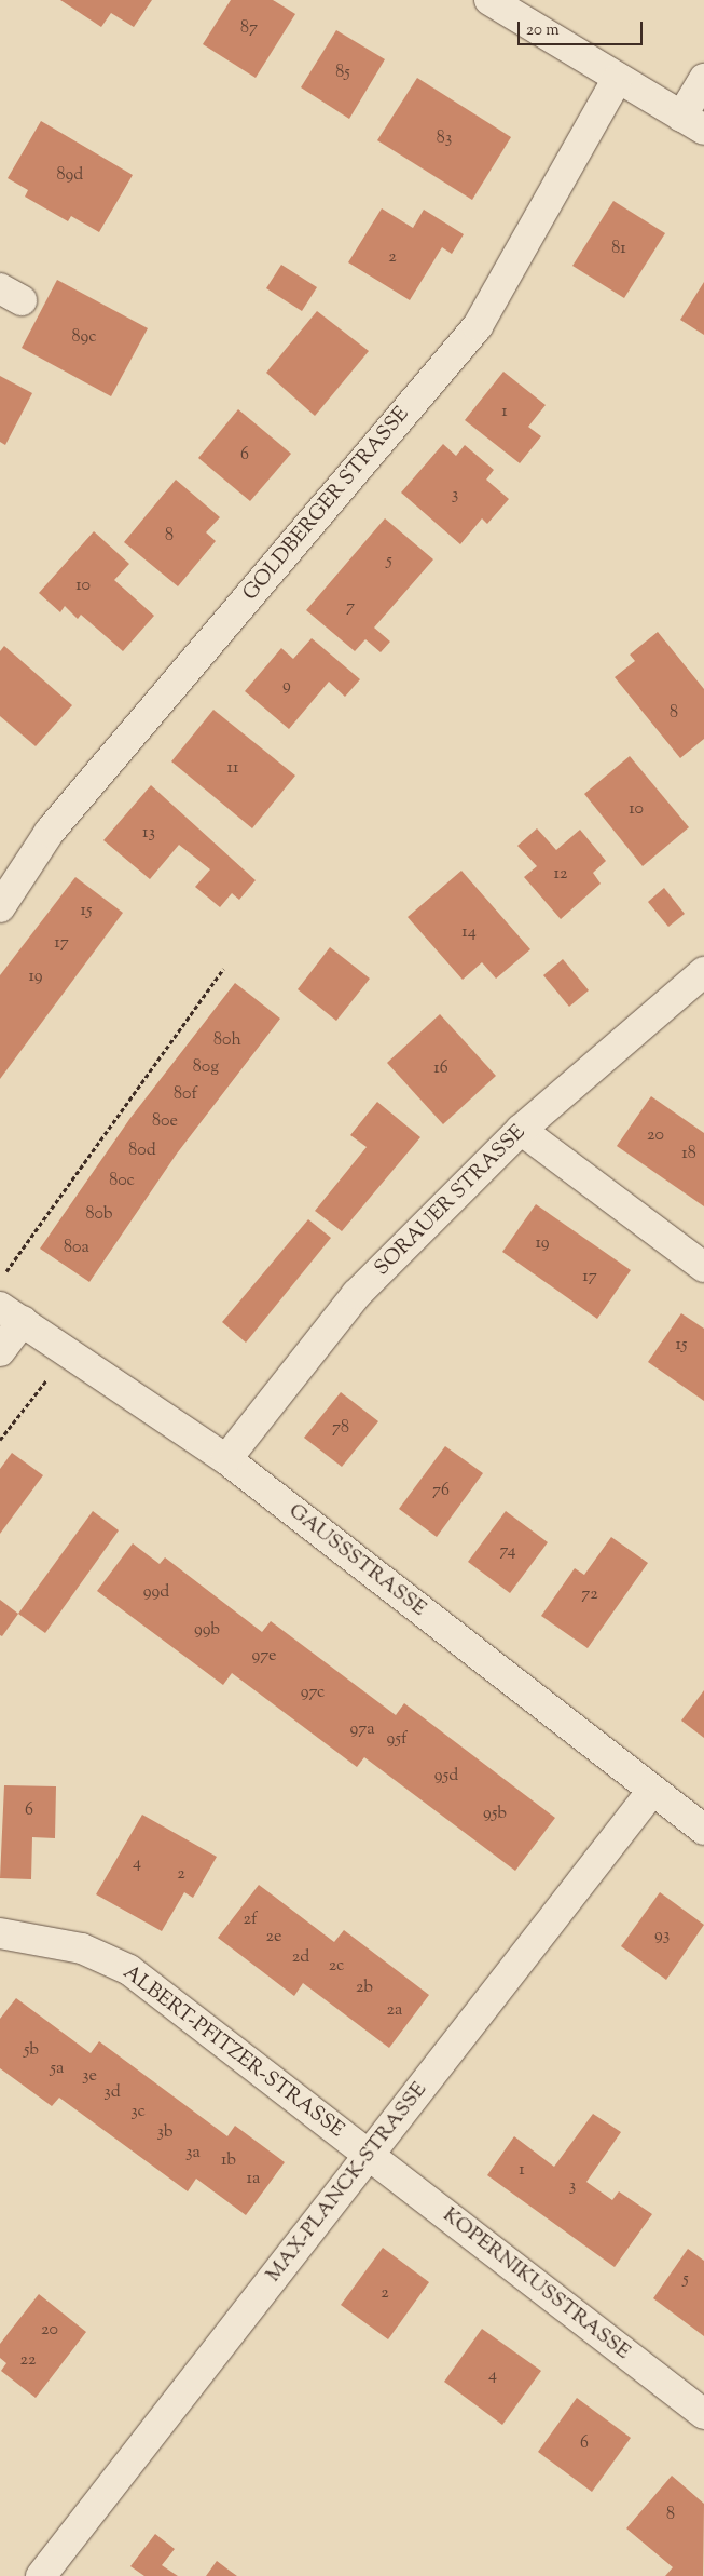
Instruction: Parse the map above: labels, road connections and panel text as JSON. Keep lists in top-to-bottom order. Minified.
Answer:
{"streets":{"street":["GOLDBERGER STRASSE","SORAUER STRASSE","GAUSSSTRASSE","ALBERT-PFITZER-STRASSE","MAX-PLANCK-STRASSE","KOPERNIKUSSTRASSE"]},"crossings":[["SORAUER STRASSE","GAUSSSTRASSE"],["GAUSSSTRASSE","MAX-PLANCK-STRASSE"],["ALBERT-PFITZER-STRASSE","MAX-PLANCK-STRASSE"],["ALBERT-PFITZER-STRASSE","KOPERNIKUSSTRASSE"],["MAX-PLANCK-STRASSE","KOPERNIKUSSTRASSE"]],"house_numbers":["87","85","83","89d","81","2","89c","1","6","3","8","5","10","7","9","8","11","10","13","12","15","14","17","19","80h","80g","16","80f","80e","20","80d","18","80c","80b","19","80a","17","15","78","76","74","99d","72","99b","97e","97c","97a","95f","95d","6","95b","4","2","2f","93","2e","2d","2c","2b","2a","5b","5a","3e","3d","3c","3b","3a","1b","1","1a","3","5","2","20","22","4","6","8"],"scale_bar":"20 m"}
